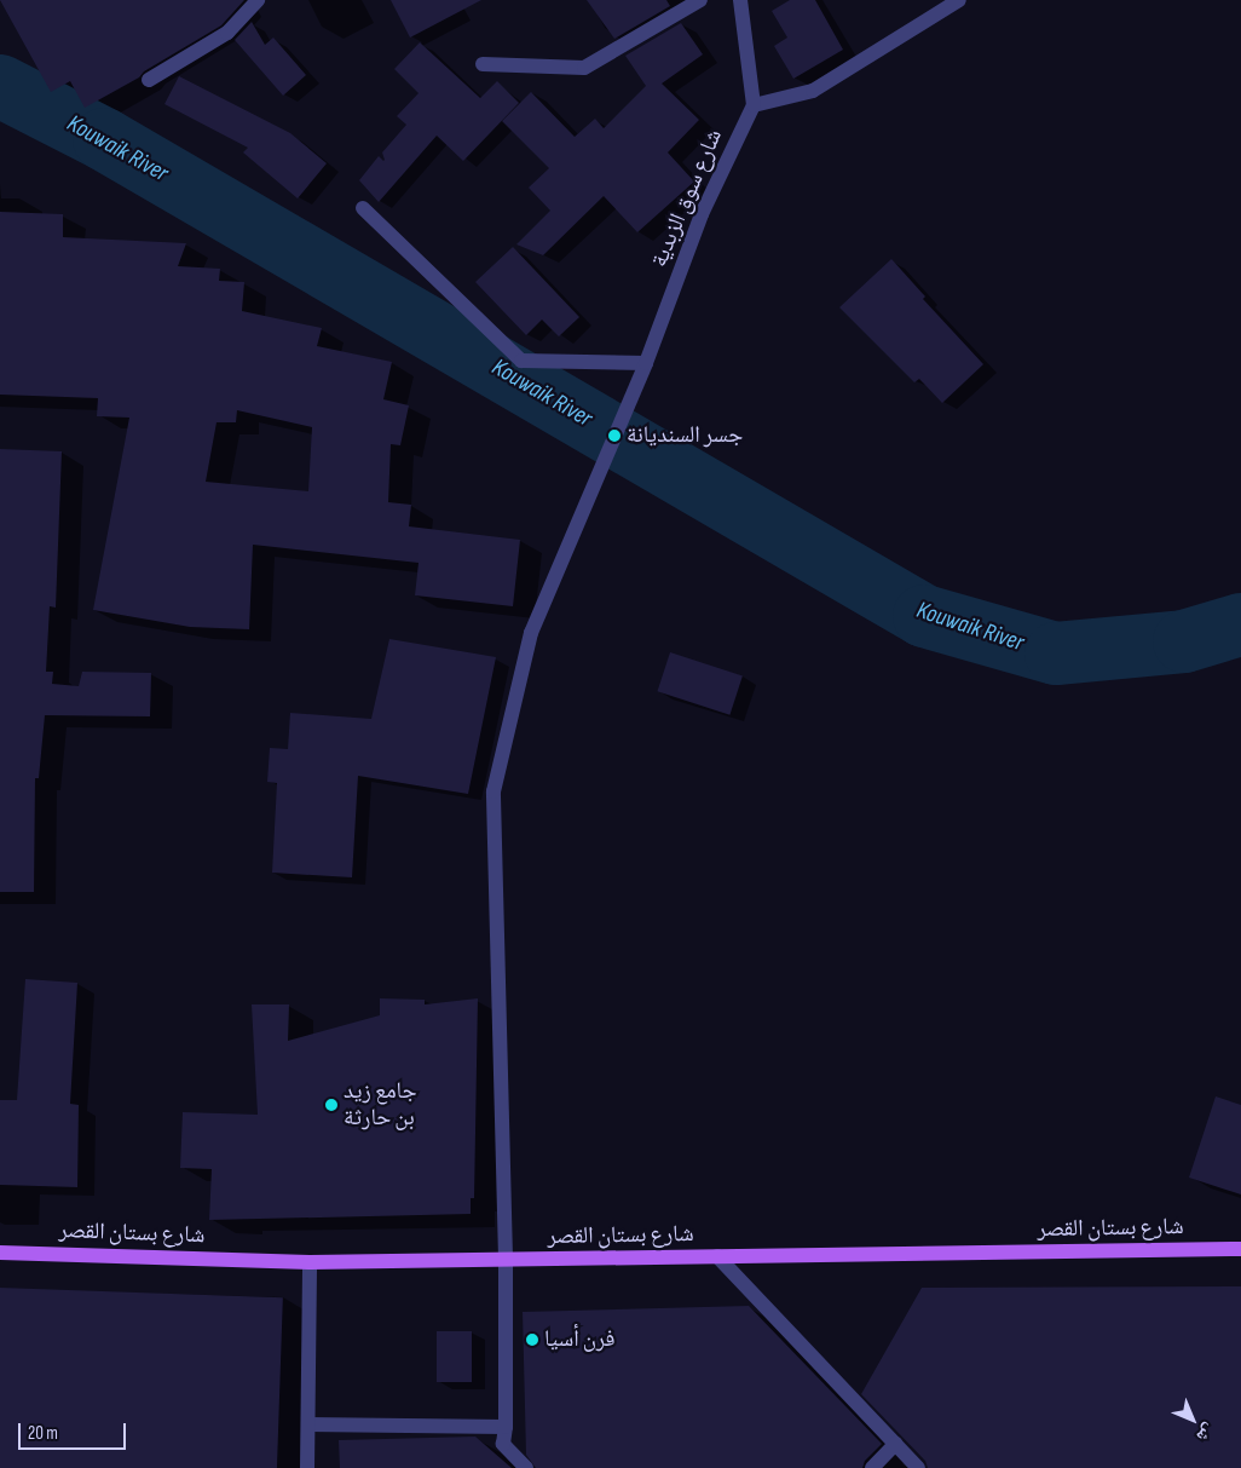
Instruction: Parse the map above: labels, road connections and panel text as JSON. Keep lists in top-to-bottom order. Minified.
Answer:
{"streets":{"main road":["شارع بستان القصر"],"street":["شارع سوق الزبدية"]},"crossings":[["شارع سوق الزبدية","شارع بستان القصر"]],"water":["Kouwaik River"],"places":["جسر السنديانة","جامع زيد بن حارثة","فرن أسيا"],"scale_bar":"20 m","north":"bottom right"}
